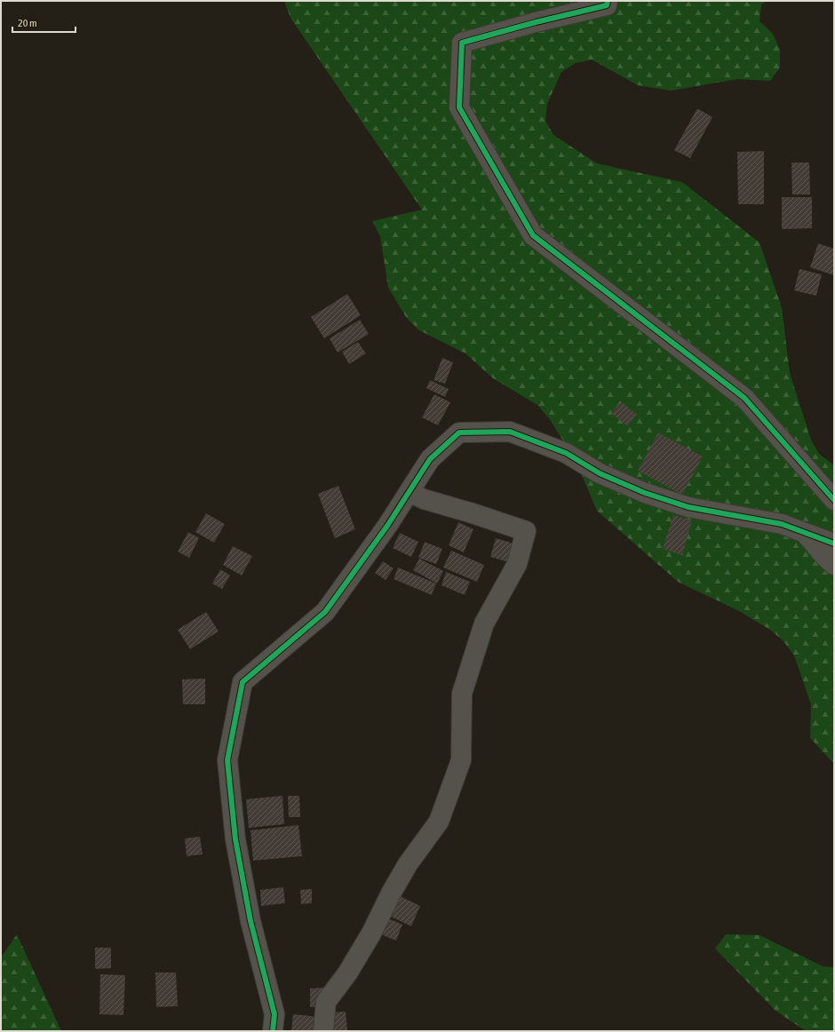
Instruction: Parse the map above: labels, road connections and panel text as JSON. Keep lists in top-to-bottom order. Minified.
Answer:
{"scale_bar":"20 m"}
